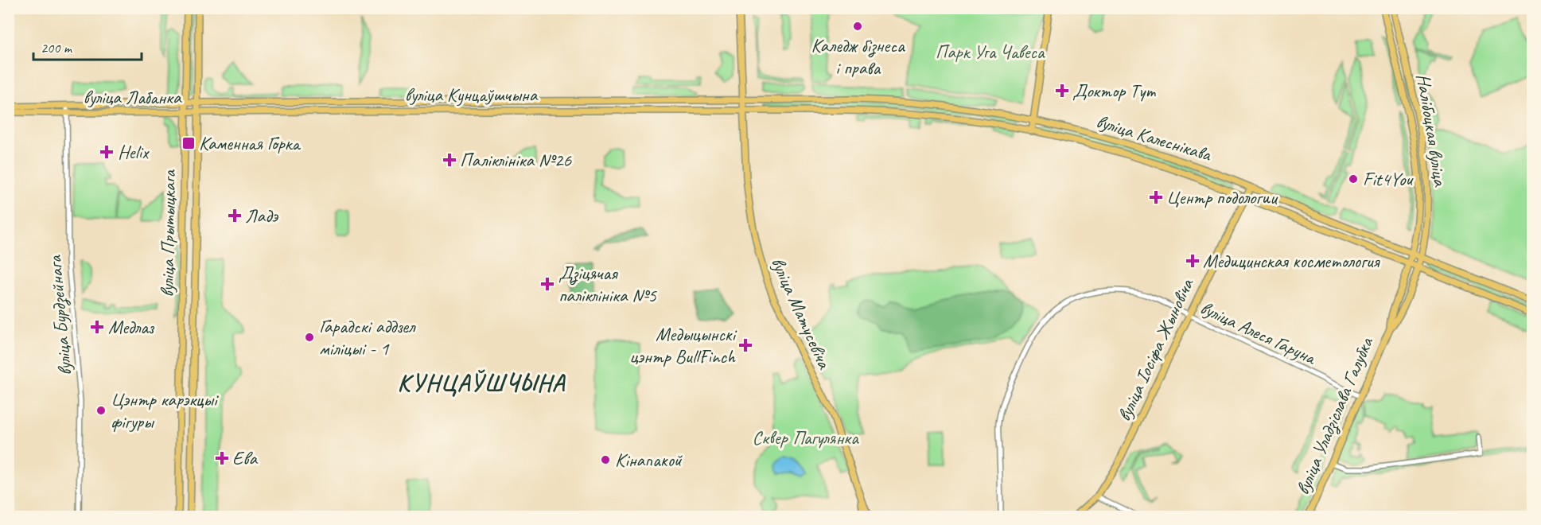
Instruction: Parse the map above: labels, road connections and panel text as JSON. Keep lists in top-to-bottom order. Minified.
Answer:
{"streets":{"main road":["вуліца Кунцаўшчына","вуліца Лабанка","Налібоцкая вуліца","вуліца Калеснікава","вуліца Прытыцкага","вуліца Матусевіча","вуліца Іосіфа Жыновіча","вуліца Уладзіслава Галубка"],"street":["вуліца Бурдзейнага","вуліца Алеся Гаруна"]},"crossings":[["вуліца Кунцаўшчына","вуліца Лабанка"],["вуліца Кунцаўшчына","вуліца Калеснікава"],["вуліца Кунцаўшчына","вуліца Прытыцкага"],["вуліца Кунцаўшчына","вуліца Матусевіча"],["вуліца Лабанка","вуліца Прытыцкага"],["вуліца Лабанка","вуліца Бурдзейнага"],["Налібоцкая вуліца","вуліца Калеснікава"],["Налібоцкая вуліца","вуліца Уладзіслава Галубка"],["вуліца Калеснікава","вуліца Матусевіча"],["вуліца Калеснікава","вуліца Іосіфа Жыновіча"],["вуліца Калеснікава","вуліца Уладзіслава Галубка"],["вуліца Алеся Гаруна","вуліца Іосіфа Жыновіча"],["вуліца Алеся Гаруна","вуліца Уладзіслава Галубка"]],"districts":["КУНЦАЎШЧЫНА"],"parks":["Парк Уга Чавеса","Сквер Пагулянка"],"places":{"other":["Каледж бізнеса і права","Fit4You","Гарадскі аддзел міліцыі - 1","Цэнтр карэкцыі фігуры","Кінапакой"],"health":["Доктор Тут","Helix","Паліклініка №26","Центр подологии","Ладэ","Медицинская косметология","Дзіцячая паліклініка №5","Медлаз","Медыцынскі цэнтр BullFinch","Ева"],"transit":["Каменная Горка"]},"scale_bar":"200 m"}
